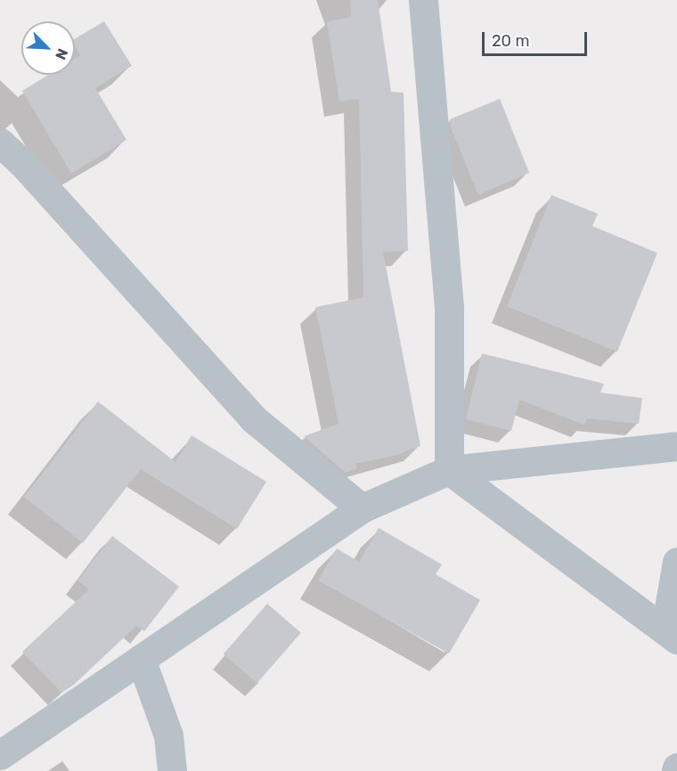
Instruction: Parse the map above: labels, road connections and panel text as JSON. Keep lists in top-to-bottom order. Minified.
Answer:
{"scale_bar":"20 m","north":"bottom right"}
